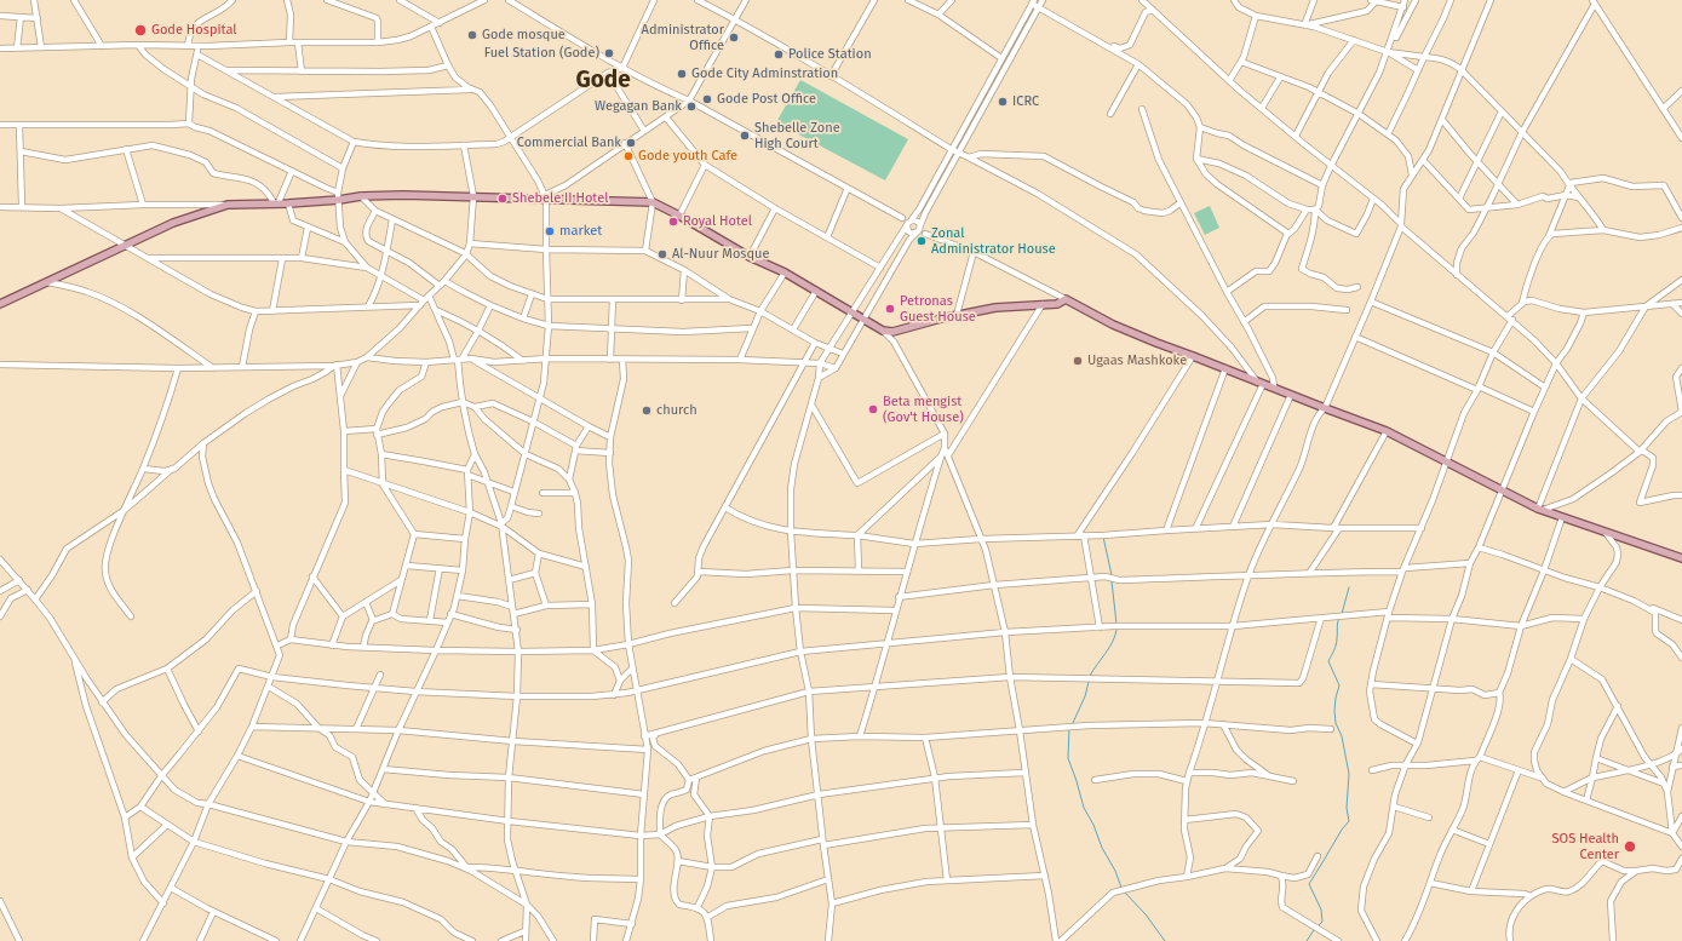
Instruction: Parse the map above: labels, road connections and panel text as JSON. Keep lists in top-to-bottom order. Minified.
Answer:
{"districts":["Gode"],"places":["Gode Hospital","Gode mosque","Administrator Office","Fuel Station (Gode)","Police Station","Gode City Adminstration","Gode Post Office","ICRC","Wegagan Bank","Shebelle Zone High Court","Commercial Bank","Gode youth Cafe","Shebele II Hotel","Royal Hotel","market","Zonal Administrator House","Al-Nuur Mosque","Petronas Guest House","Ugaas Mashkoke","Beta mengist (Gov't House)","church","SOS Health Center"]}
